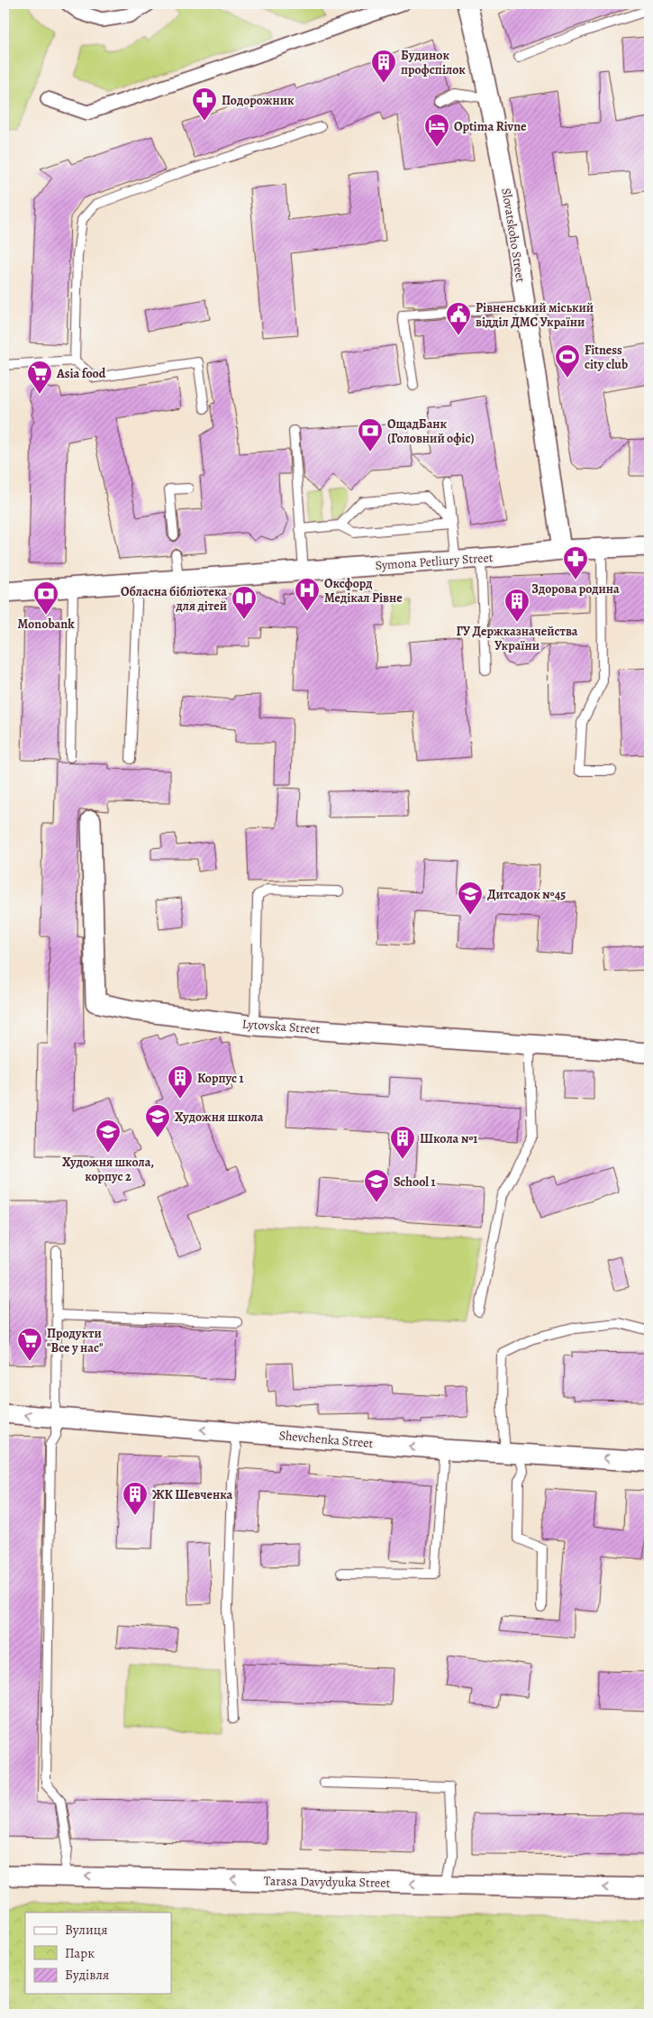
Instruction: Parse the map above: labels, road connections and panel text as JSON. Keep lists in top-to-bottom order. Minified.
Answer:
{"streets":{"street":["Slovatskoho Street","Symona Petliury Street","Lytovska Street","Shevchenka Street","Tarasa Davydyuka Street"]},"crossings":[["Slovatskoho Street","Symona Petliury Street"]],"one_way":["Shevchenka Street","Tarasa Davydyuka Street"],"places":{"building":["Будинок профспілок","ГУ Держказначейства України","Корпус 1","Школа №1","ЖК Шевченка"],"pharmacy":["Подорожник","Здорова родина"],"hotel":["Optima Rivne"],"public building":["Рівненський міський відділ ДМС України"],"sports":["Fitness city club"],"supermarket":["Asia food","Продукти \"Все у нас\""],"bank":["ОщадБанк (Головний офіс)","Monobank"],"hospital":["Оксфорд Медікал Рівне"],"library":["Обласна бібліотека для дітей"],"school or university":["Дитсадок №45","Художня школа","Художня школа, корпус 2","School 1"]},"legend":["Вулиця","Парк","Будівля"]}
